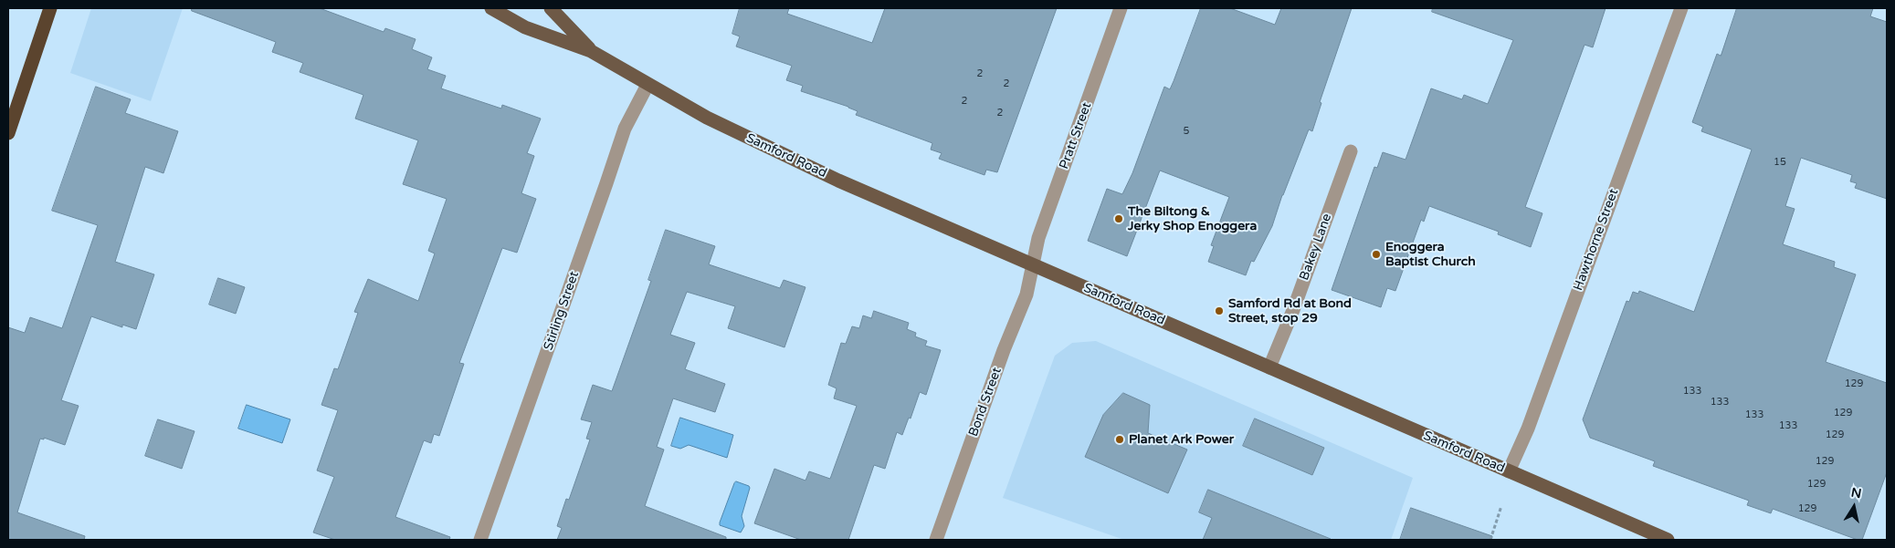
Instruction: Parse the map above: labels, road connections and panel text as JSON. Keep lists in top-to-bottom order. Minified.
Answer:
{"streets":{"main road":["Samford Road"],"street":["Pratt Street","Hawthorne Street","Bakey Lane","Stirling Street","Bond Street"]},"crossings":[["Pratt Street","Samford Road"],["Pratt Street","Bond Street"],["Samford Road","Hawthorne Street"],["Samford Road","Bakey Lane"],["Samford Road","Stirling Street"],["Samford Road","Bond Street"]],"places":["The Biltong & Jerky Shop Enoggera","Enoggera Baptist Church","Samford Rd at Bond Street, stop 29","Planet Ark Power"],"house_numbers":["2","2","2","2","5","15","129","133","133","129","133","133","129","129","129","129"],"north":"top"}
